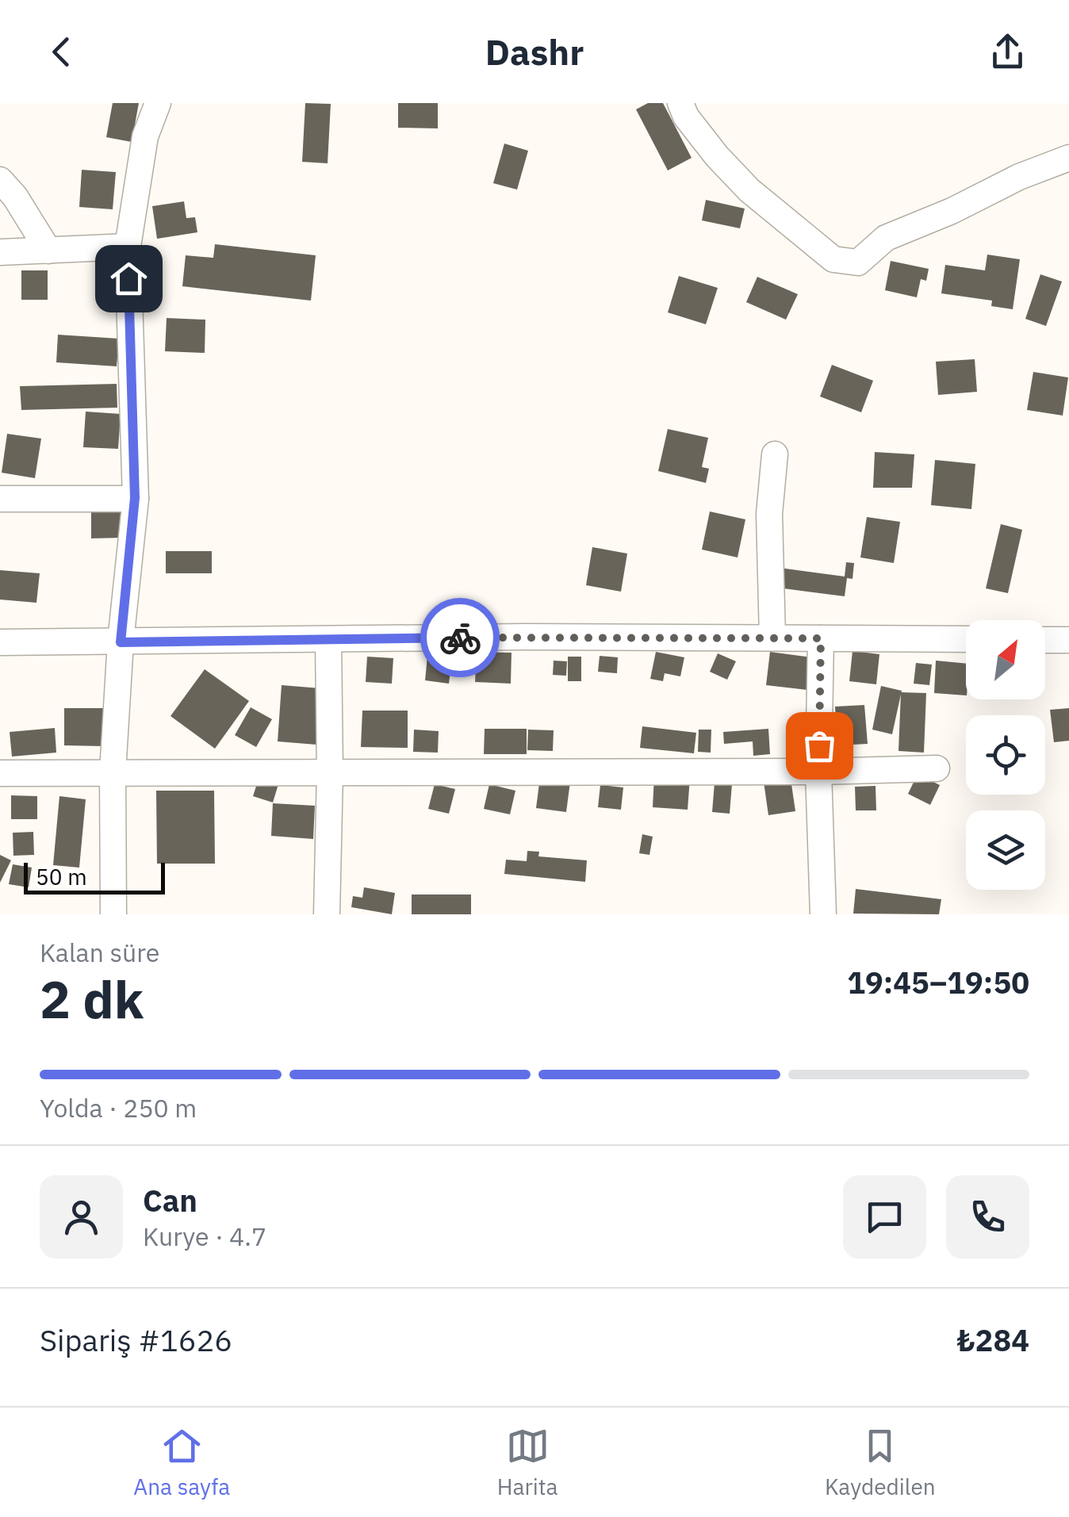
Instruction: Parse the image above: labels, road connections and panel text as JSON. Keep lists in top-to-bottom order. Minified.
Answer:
{"scale_bar":"50 m","north":"top right","page":{"header":"Dashr","scale":"50 m","heading":["2 dk","Kalan süre","19:45–19:50"],"panel":["Can","Kurye · 4.7","Sipariş #1626","₺284"],"bar":"Yolda · 250 m","tabs":["Ana sayfa","Harita","Kaydedilen"]}}
